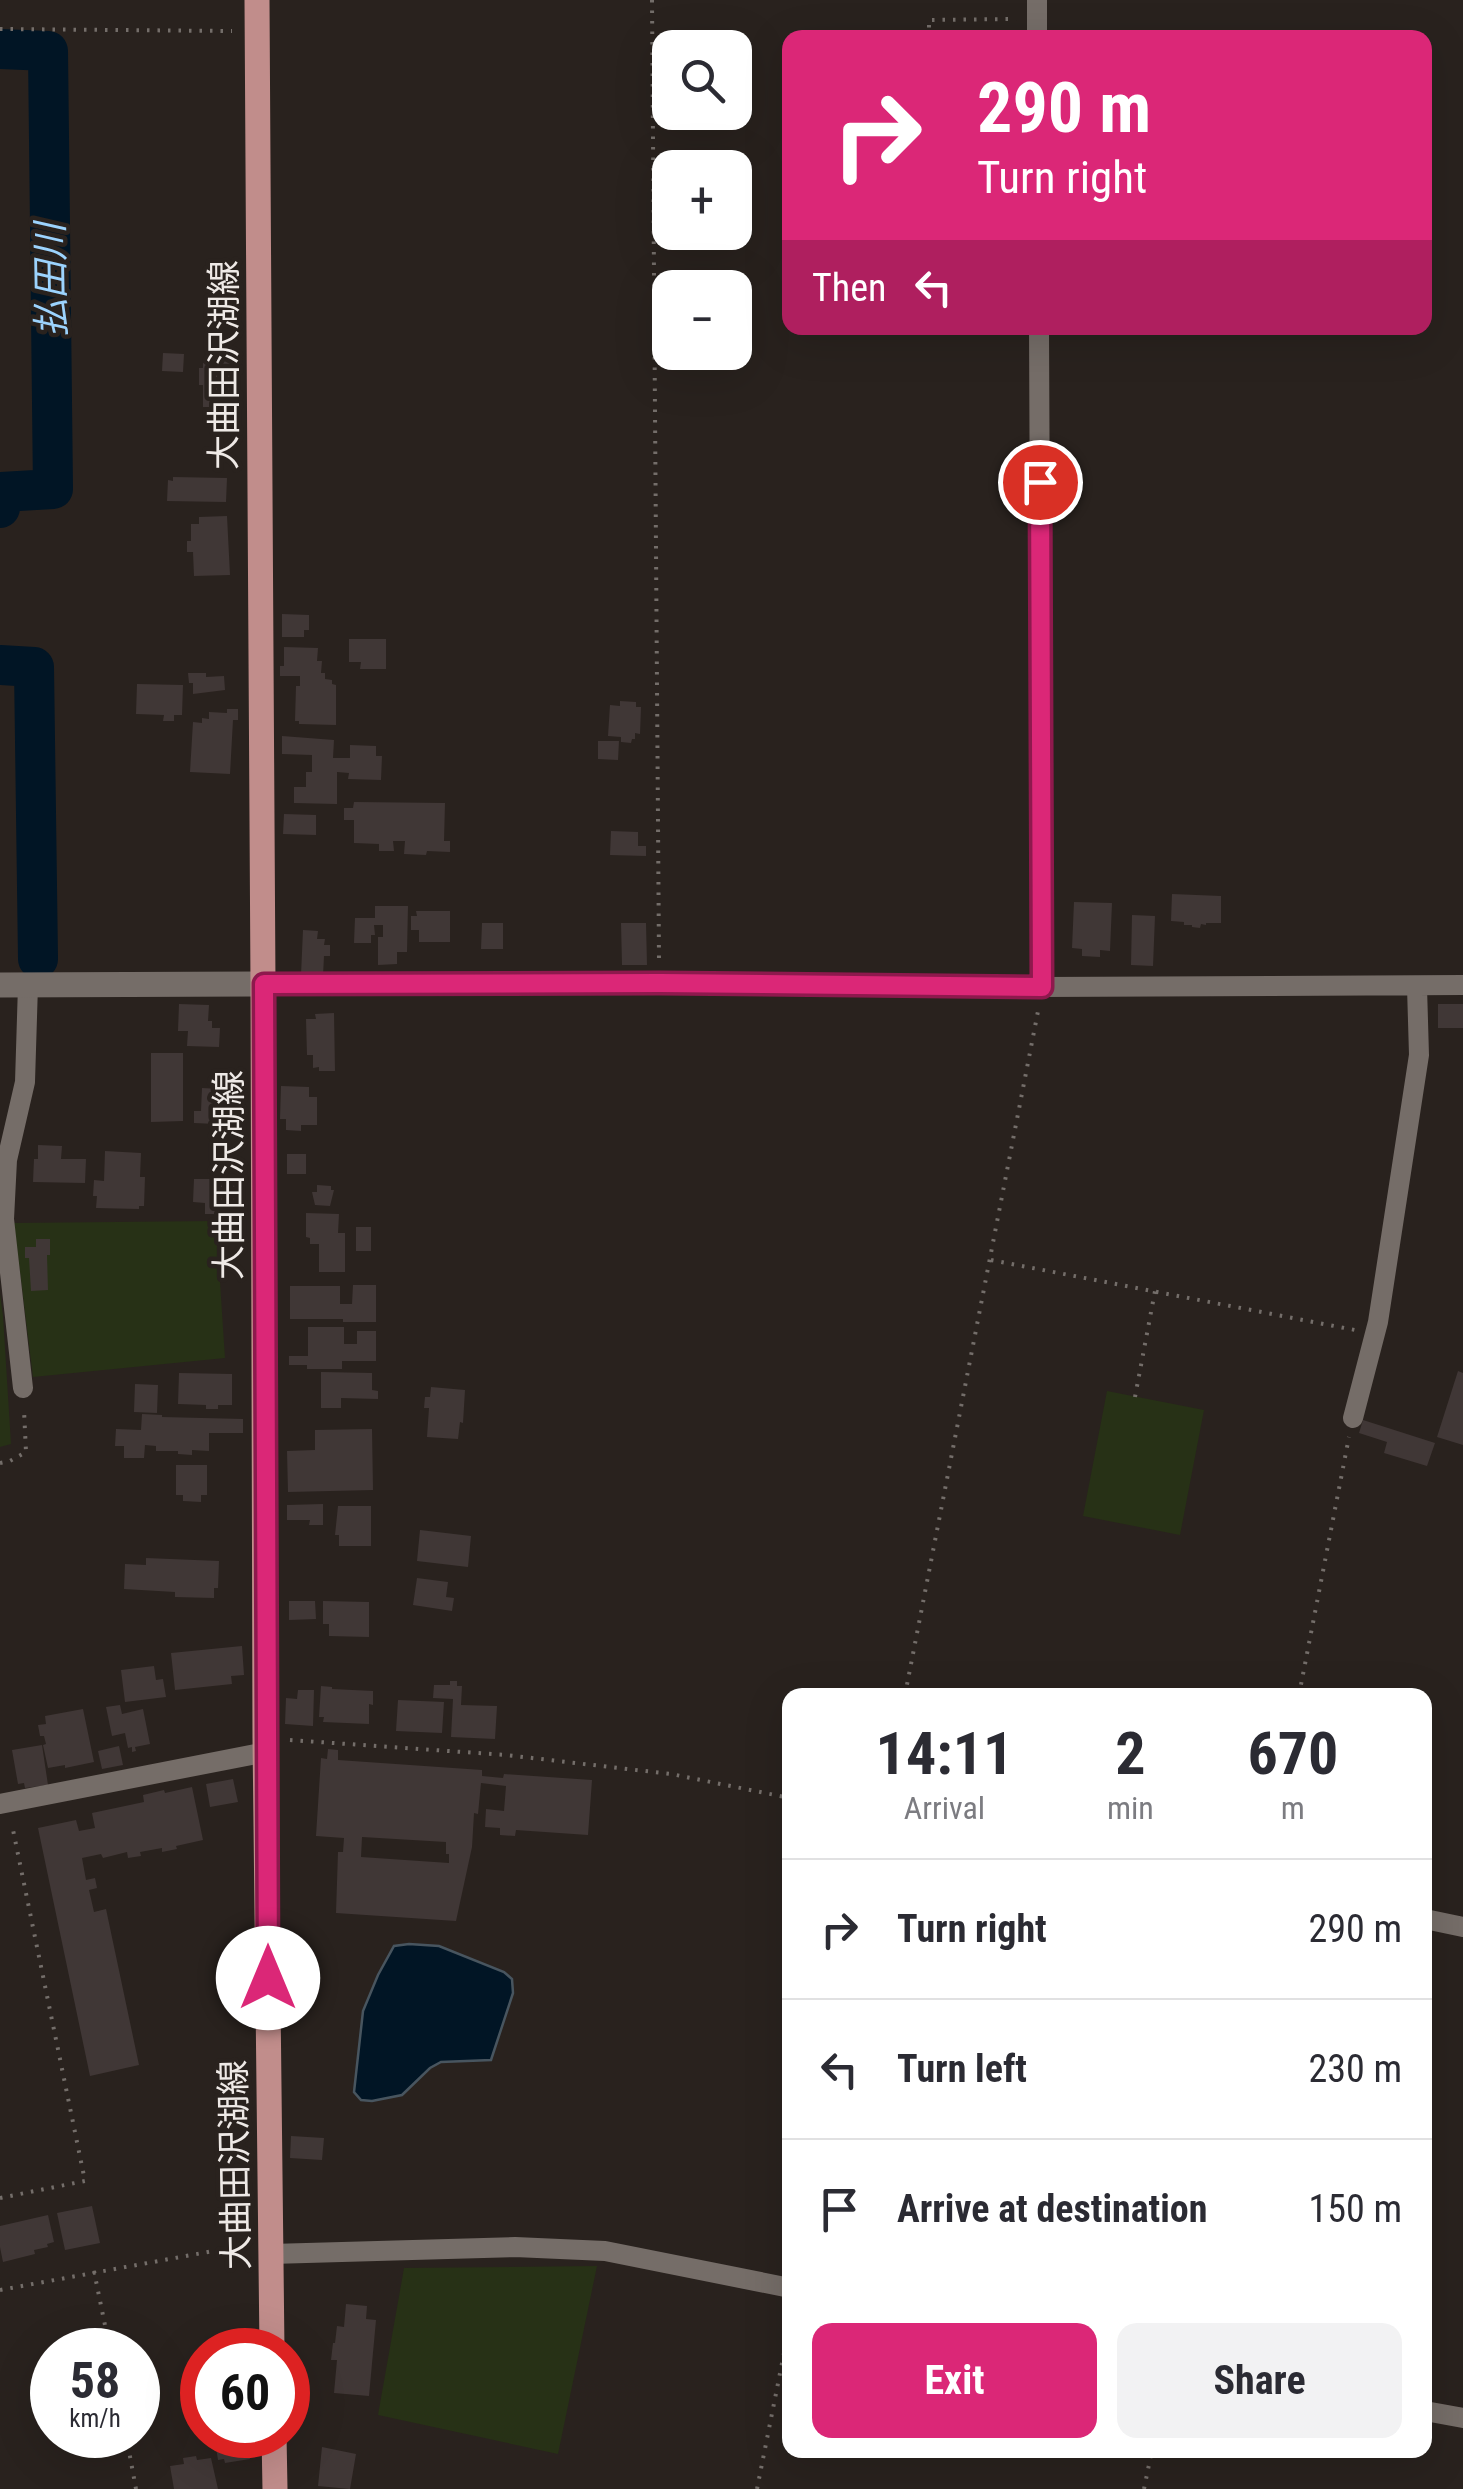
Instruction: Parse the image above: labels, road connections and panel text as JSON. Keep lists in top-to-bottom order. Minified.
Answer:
{"streets":{"main road":["大曲田沢湖線"]},"water":["払田川"],"page":{"map_buttons":["+","−"],"turn":["290 m","Turn right"],"then":"Then","eta":["14:11","Arrival","2","min","670","m"],"list":[{"name":"Turn right","value":"290 m"},{"name":"Turn left","value":"230 m"},{"name":"Arrive at destination","value":"150 m"}],"buttons":["Exit","Share"],"speed":"58 km/h","limit":"60"}}
